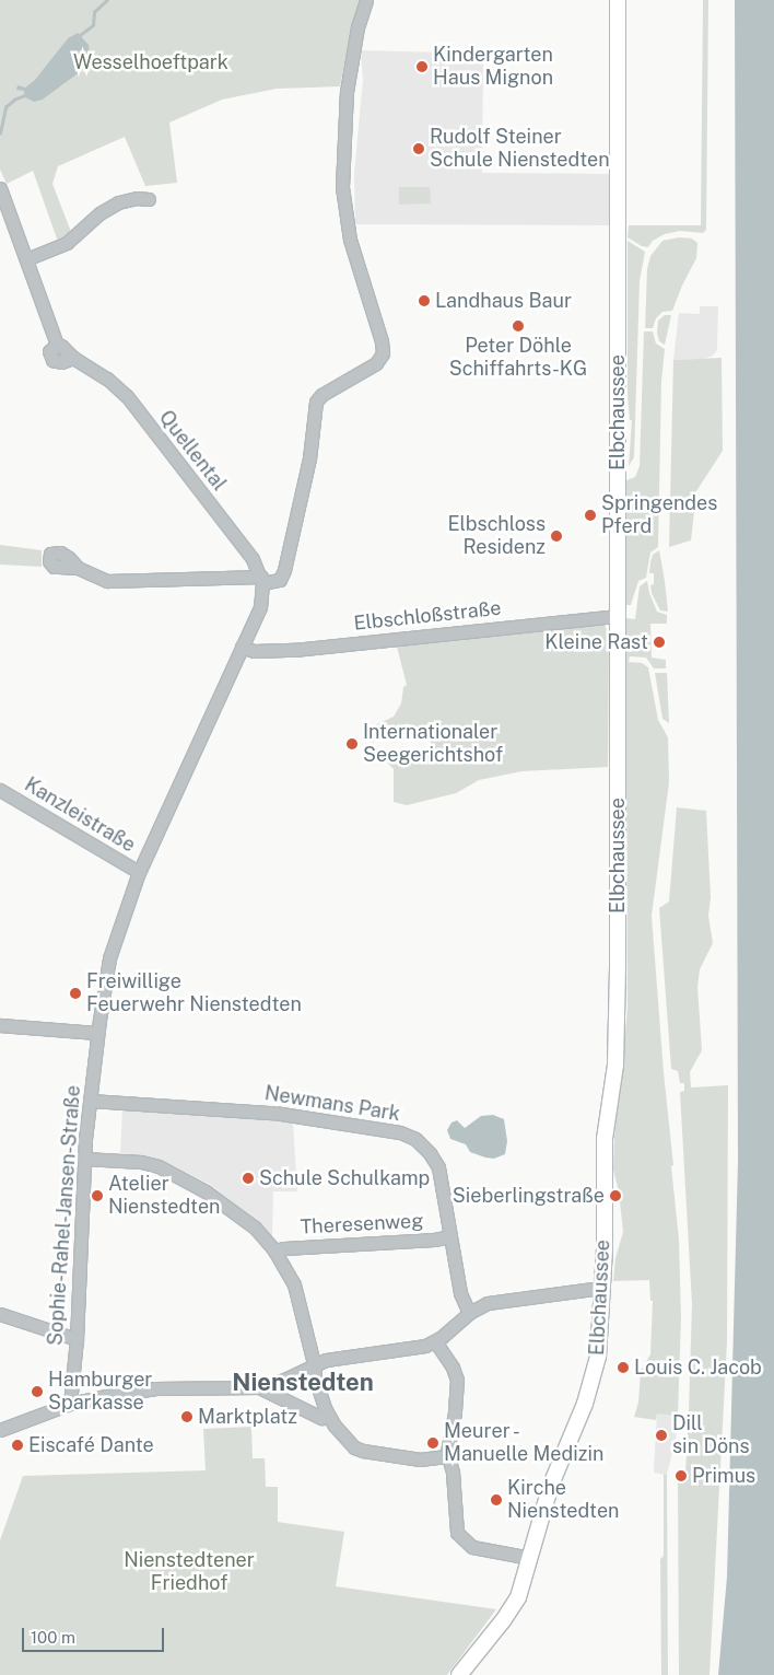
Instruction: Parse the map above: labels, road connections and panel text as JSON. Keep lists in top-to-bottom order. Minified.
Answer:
{"streets":{"main road":["Elbchaussee"],"street":["Quellental","Elbschloßstraße","Kanzleistraße","Newmans Park","Sophie-Rahel-Jansen-Straße","Theresenweg"]},"crossings":[["Elbchaussee","Elbschloßstraße"],["Quellental","Sophie-Rahel-Jansen-Straße"],["Elbschloßstraße","Sophie-Rahel-Jansen-Straße"],["Kanzleistraße","Sophie-Rahel-Jansen-Straße"],["Newmans Park","Sophie-Rahel-Jansen-Straße"],["Newmans Park","Theresenweg"]],"districts":["Nienstedten"],"parks":["Wesselhoeftpark","Nienstedtener Friedhof"],"places":["Kindergarten Haus Mignon","Rudolf Steiner Schule Nienstedten","Landhaus Baur","Peter Döhle Schiffahrts-KG","Springendes Pferd","Elbschloss Residenz","Kleine Rast","Internationaler Seegerichtshof","Freiwillige Feuerwehr Nienstedten","Schule Schulkamp","Atelier Nienstedten","Sieberlingstraße","Louis C. Jacob","Hamburger Sparkasse","Marktplatz","Dill sin Döns","Meurer - Manuelle Medizin","Eiscafé Dante","Primus","Kirche Nienstedten"],"scale_bar":"100 m"}
